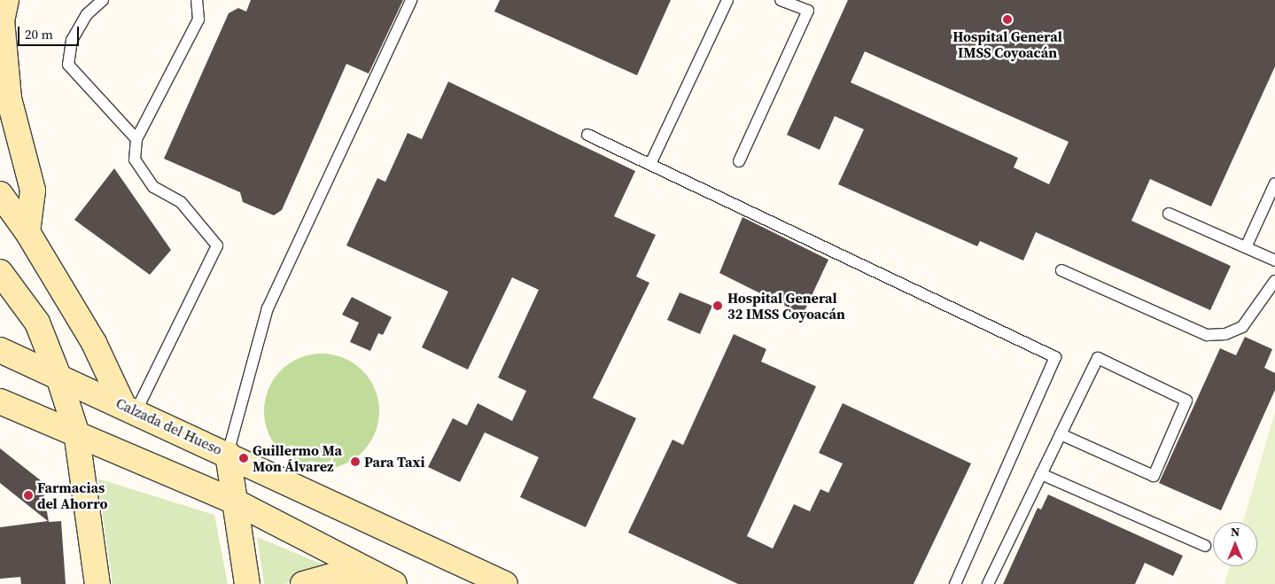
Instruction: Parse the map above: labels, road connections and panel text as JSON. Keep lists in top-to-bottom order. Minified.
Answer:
{"streets":{"main road":["Calzada del Hueso"]},"places":["Hospital General IMSS Coyoacán","Hospital General 32 IMSS Coyoacán","Guillermo Ma Mon Álvarez","Para Taxi","Farmacias del Ahorro"],"scale_bar":"20 m","north":"top"}
